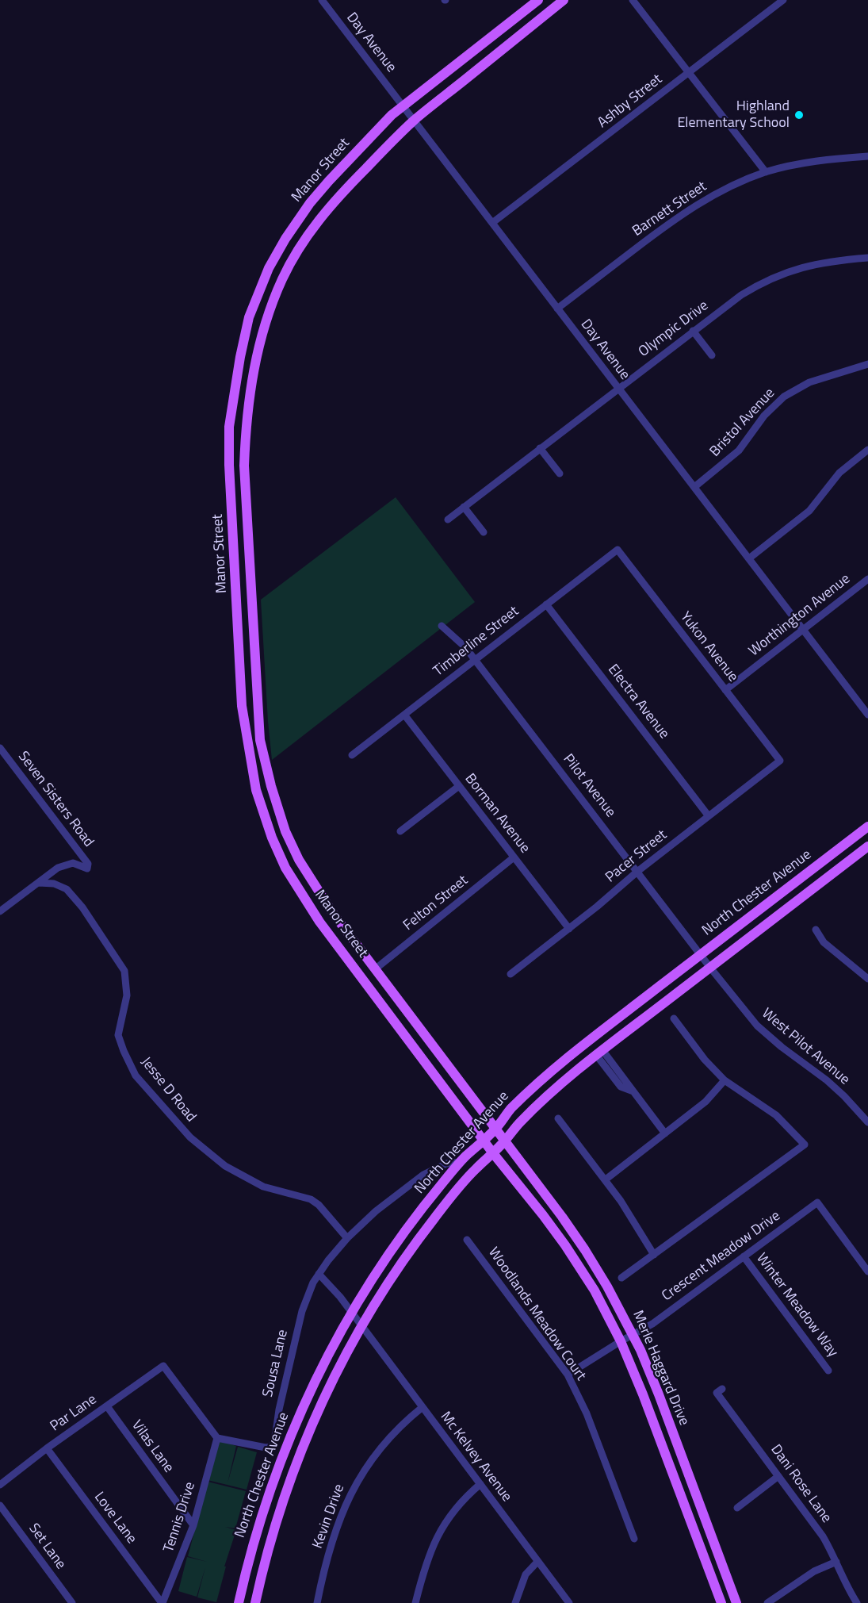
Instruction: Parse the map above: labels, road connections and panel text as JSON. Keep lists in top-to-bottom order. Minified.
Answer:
{"streets":{"main road":["Manor Street","North Chester Avenue","Merle Haggard Drive"],"street":["Day Avenue","Ashby Street","Barnett Street","Olympic Drive","Bristol Avenue","Worthington Avenue","Timberline Street","Yukon Avenue","Electra Avenue","Pilot Avenue","Seven Sisters Road","Borman Avenue","Pacer Street","Felton Street","West Pilot Avenue","Jesse D Road","Crescent Meadow Drive","Winter Meadow Way","Woodlands Meadow Court","Sousa Lane","Par Lane","Vilas Lane","Mc Kelvey Avenue","Dani Rose Lane","Kevin Drive","Tennis Drive","Love Lane","Set Lane"]},"crossings":[["Day Avenue","Ashby Street"],["Day Avenue","Manor Street"],["Day Avenue","Barnett Street"],["Day Avenue","Olympic Drive"],["Day Avenue","Bristol Avenue"],["Day Avenue","Worthington Avenue"],["Manor Street","North Chester Avenue"],["Manor Street","Felton Street"],["Manor Street","Merle Haggard Drive"],["Worthington Avenue","Yukon Avenue"],["Timberline Street","Yukon Avenue"],["Timberline Street","Electra Avenue"],["Timberline Street","Pilot Avenue"],["Timberline Street","Borman Avenue"],["Yukon Avenue","Pacer Street"],["Electra Avenue","Pacer Street"],["Pilot Avenue","Pacer Street"],["Pilot Avenue","North Chester Avenue"],["Pilot Avenue","West Pilot Avenue"],["Seven Sisters Road","Jesse D Road"],["Borman Avenue","Pacer Street"],["Borman Avenue","Felton Street"],["North Chester Avenue","West Pilot Avenue"],["North Chester Avenue","Merle Haggard Drive"],["North Chester Avenue","Mc Kelvey Avenue"],["Crescent Meadow Drive","Winter Meadow Way"],["Crescent Meadow Drive","Woodlands Meadow Court"],["Crescent Meadow Drive","Merle Haggard Drive"],["Sousa Lane","Par Lane"],["Sousa Lane","Tennis Drive"],["Par Lane","Vilas Lane"],["Par Lane","Tennis Drive"],["Par Lane","Love Lane"],["Vilas Lane","Tennis Drive"],["Mc Kelvey Avenue","Kevin Drive"],["Tennis Drive","Love Lane"]],"places":["Highland Elementary School"]}
